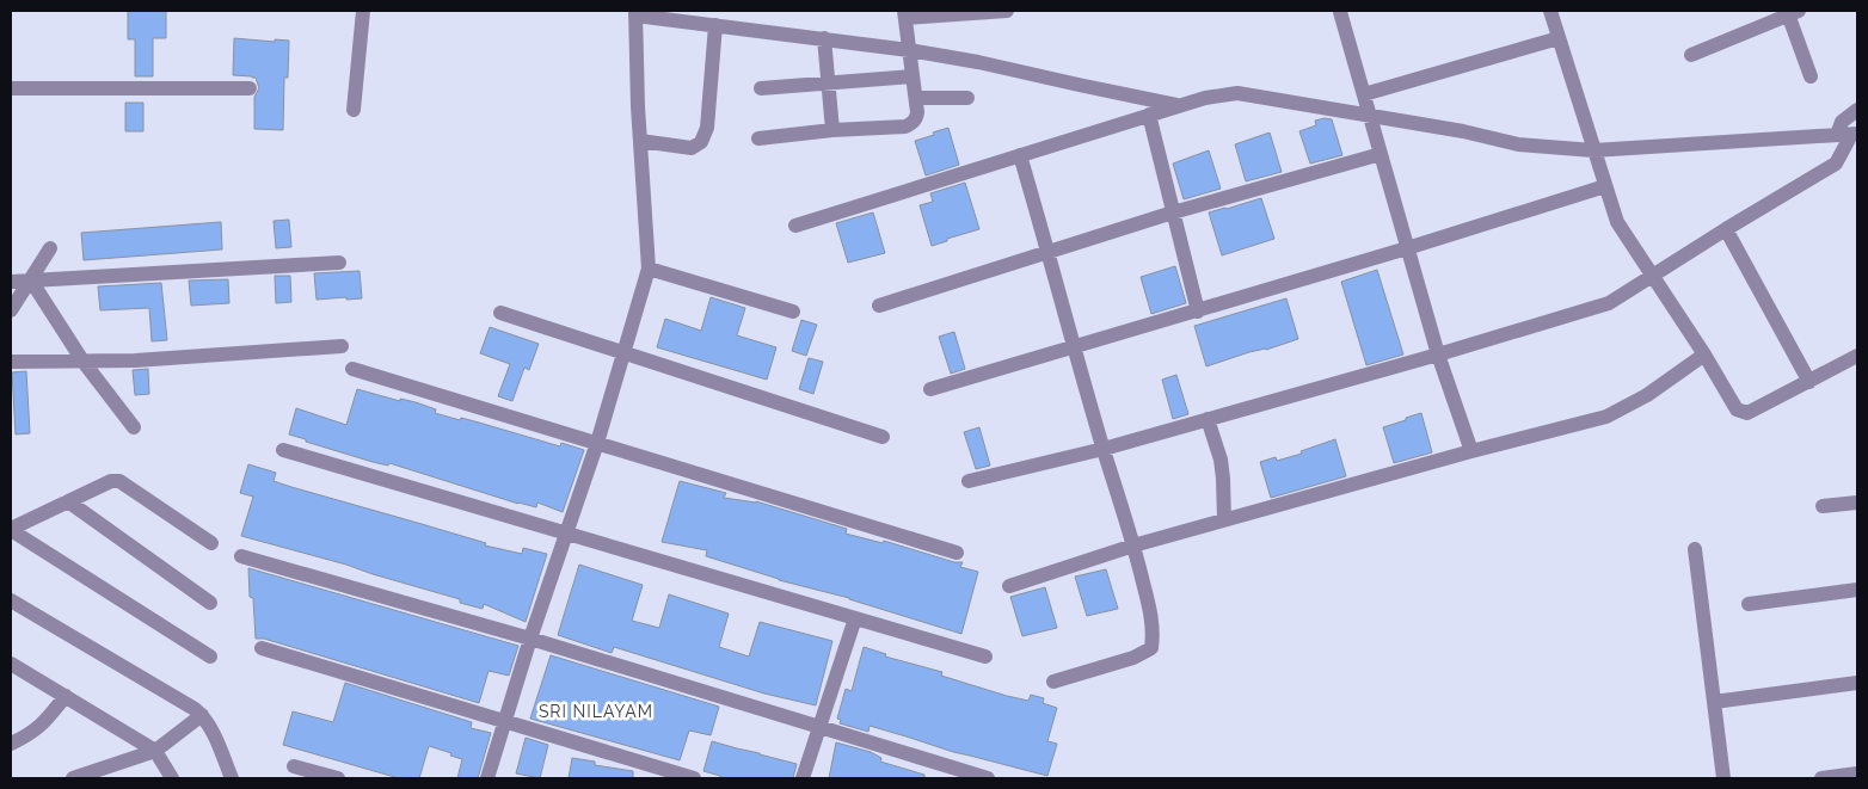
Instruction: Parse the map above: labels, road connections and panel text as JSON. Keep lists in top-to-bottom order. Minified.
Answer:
{"districts":["SRI NILAYAM"]}
